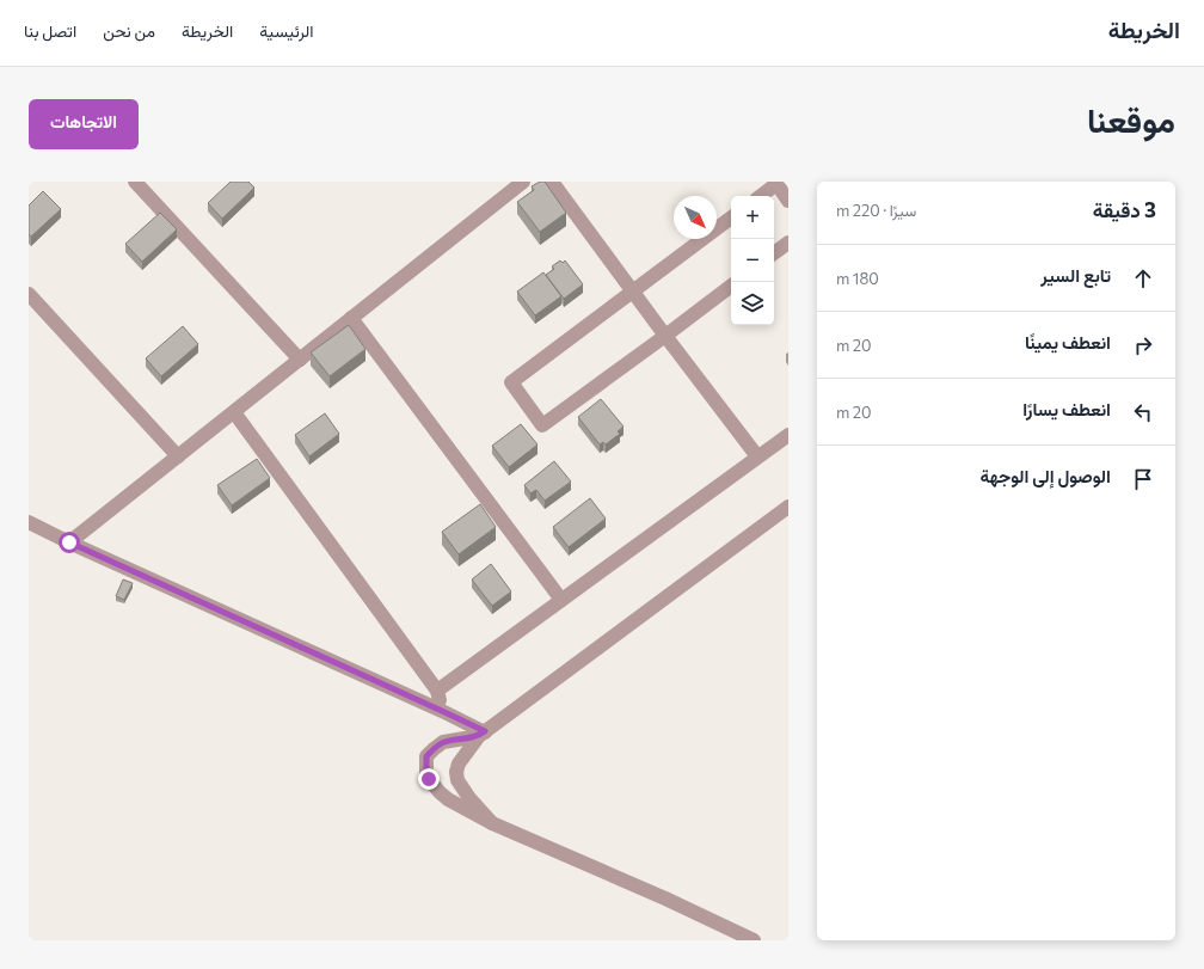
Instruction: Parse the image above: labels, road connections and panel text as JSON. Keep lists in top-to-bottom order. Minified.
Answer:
{"north":"bottom right","page":{"header":"الخريطة","nav":["الرئيسية","الخريطة","من نحن","اتصل بنا"],"title":"موقعنا","buttons":"الاتجاهات","heading":["3 دقيقة","سيرًا · 220 m"],"map_buttons":["+","−"],"list":[["تابع السير","180 m"],["انعطف يمينًا","20 m"],["انعطف يسارًا","20 m"],"الوصول إلى الوجهة"]}}
